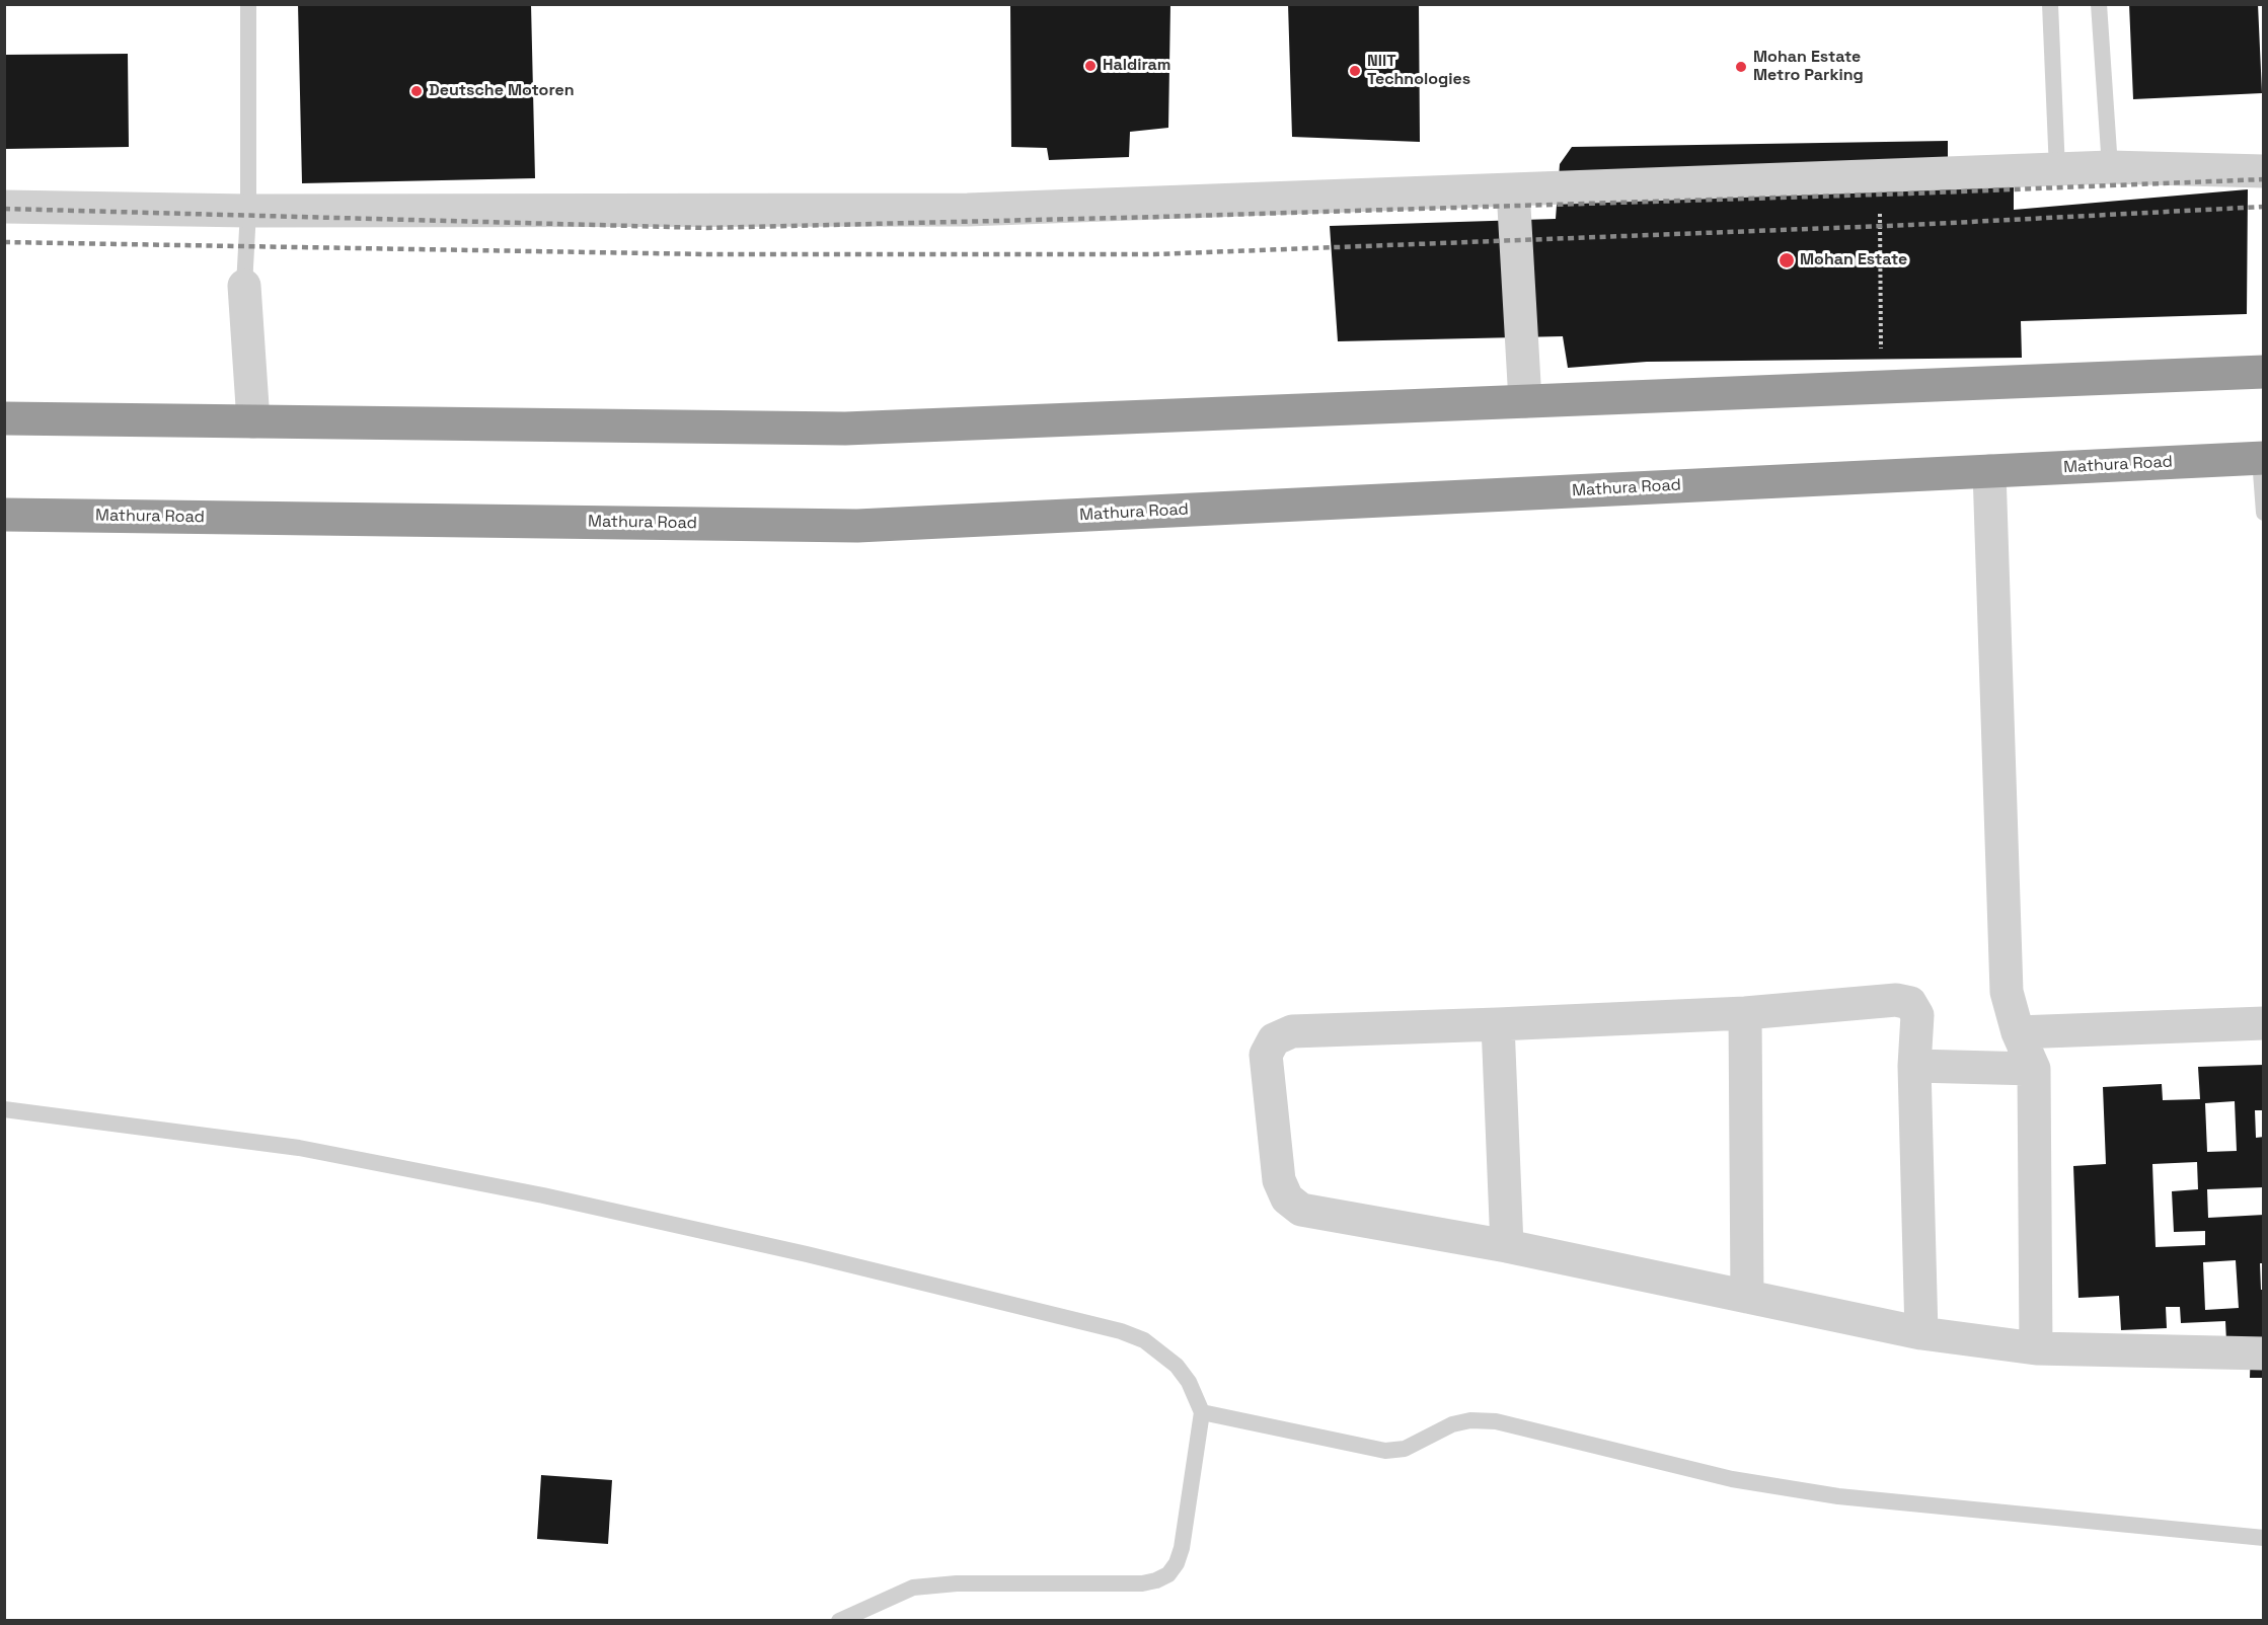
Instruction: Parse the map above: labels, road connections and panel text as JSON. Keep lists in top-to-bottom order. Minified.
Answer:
{"streets":{"highway":["Mathura Road"]},"places":["Haldiram","Mohan Estate Metro Parking","NIIT Technologies","Deutsche Motoren","Mohan Estate"]}
